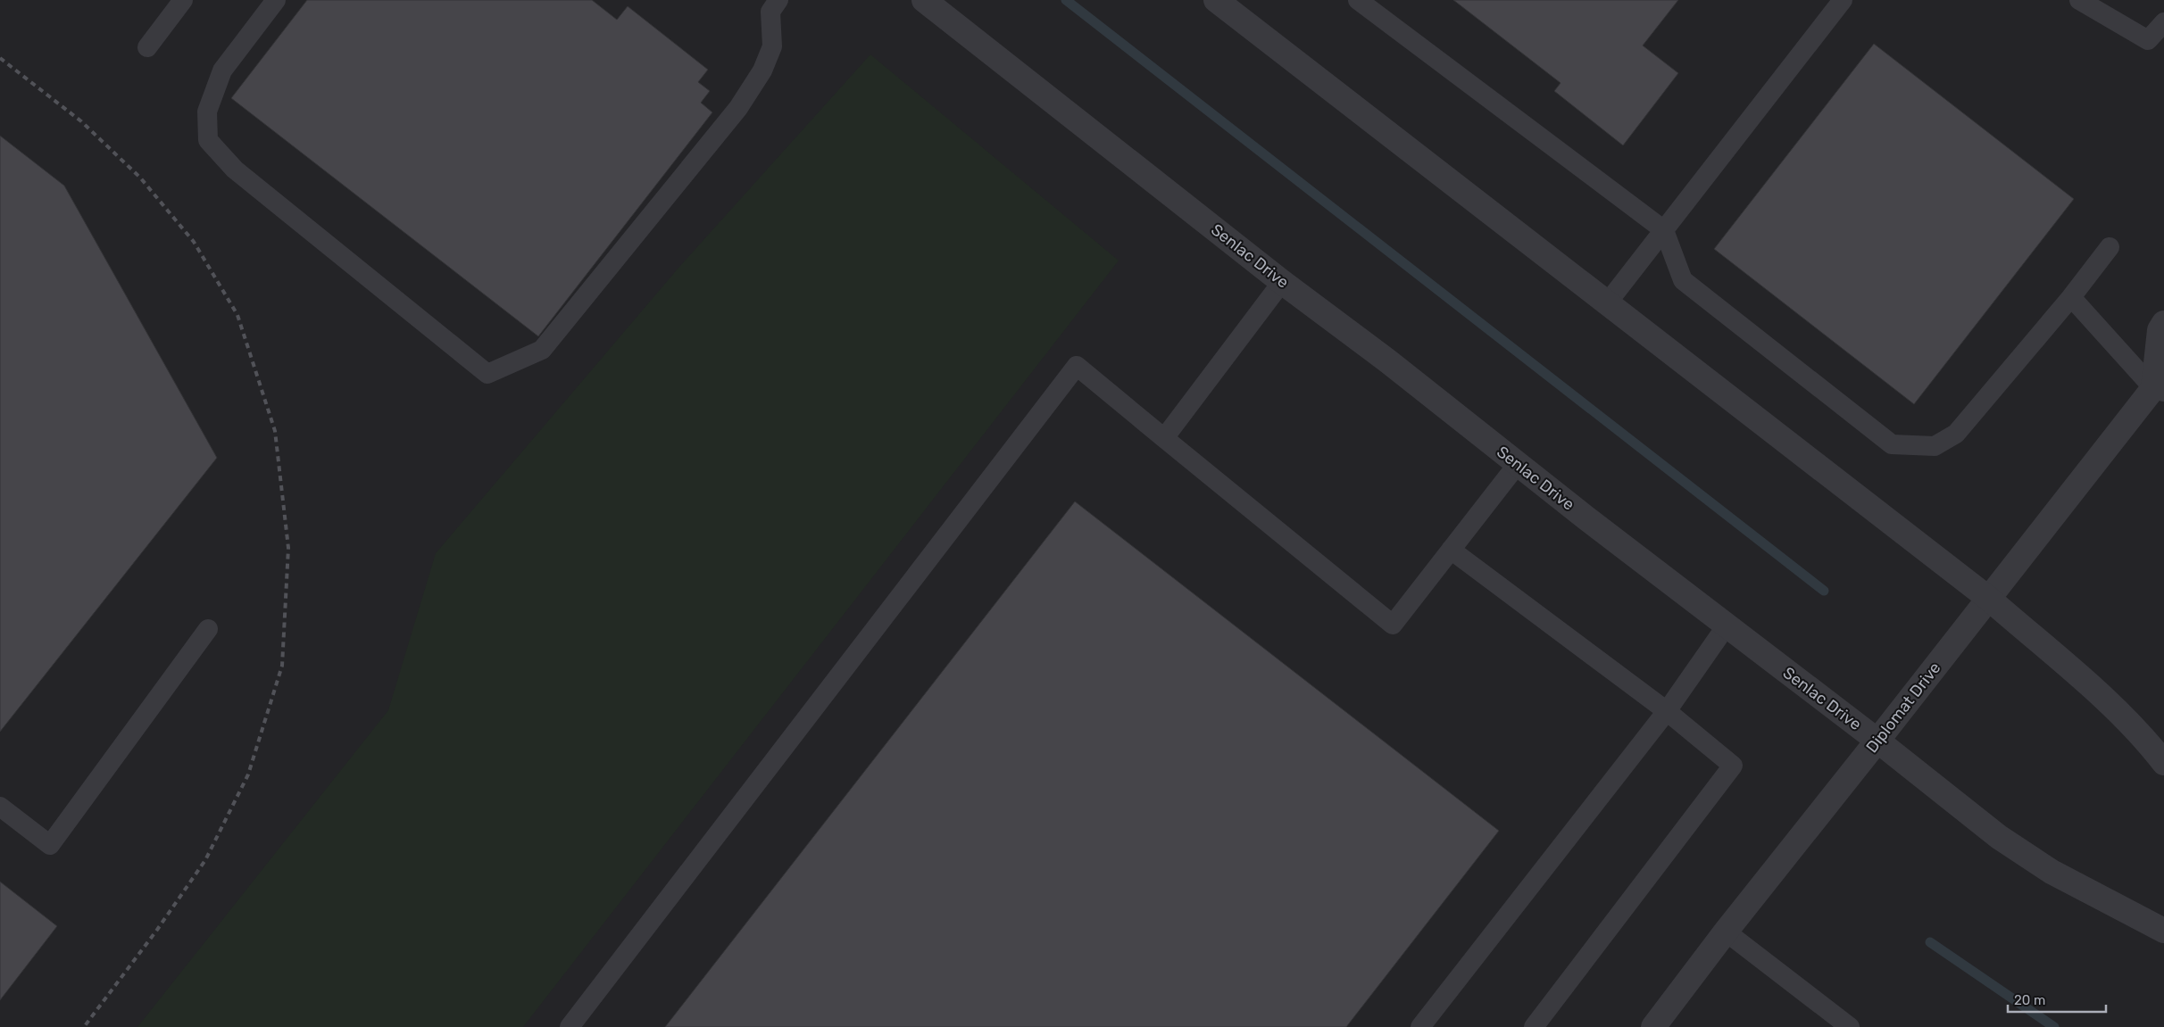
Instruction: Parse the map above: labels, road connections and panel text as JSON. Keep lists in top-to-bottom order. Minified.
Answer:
{"streets":{"street":["Senlac Drive","Diplomat Drive"]},"crossings":[["Senlac Drive","Diplomat Drive"]],"scale_bar":"20 m"}
